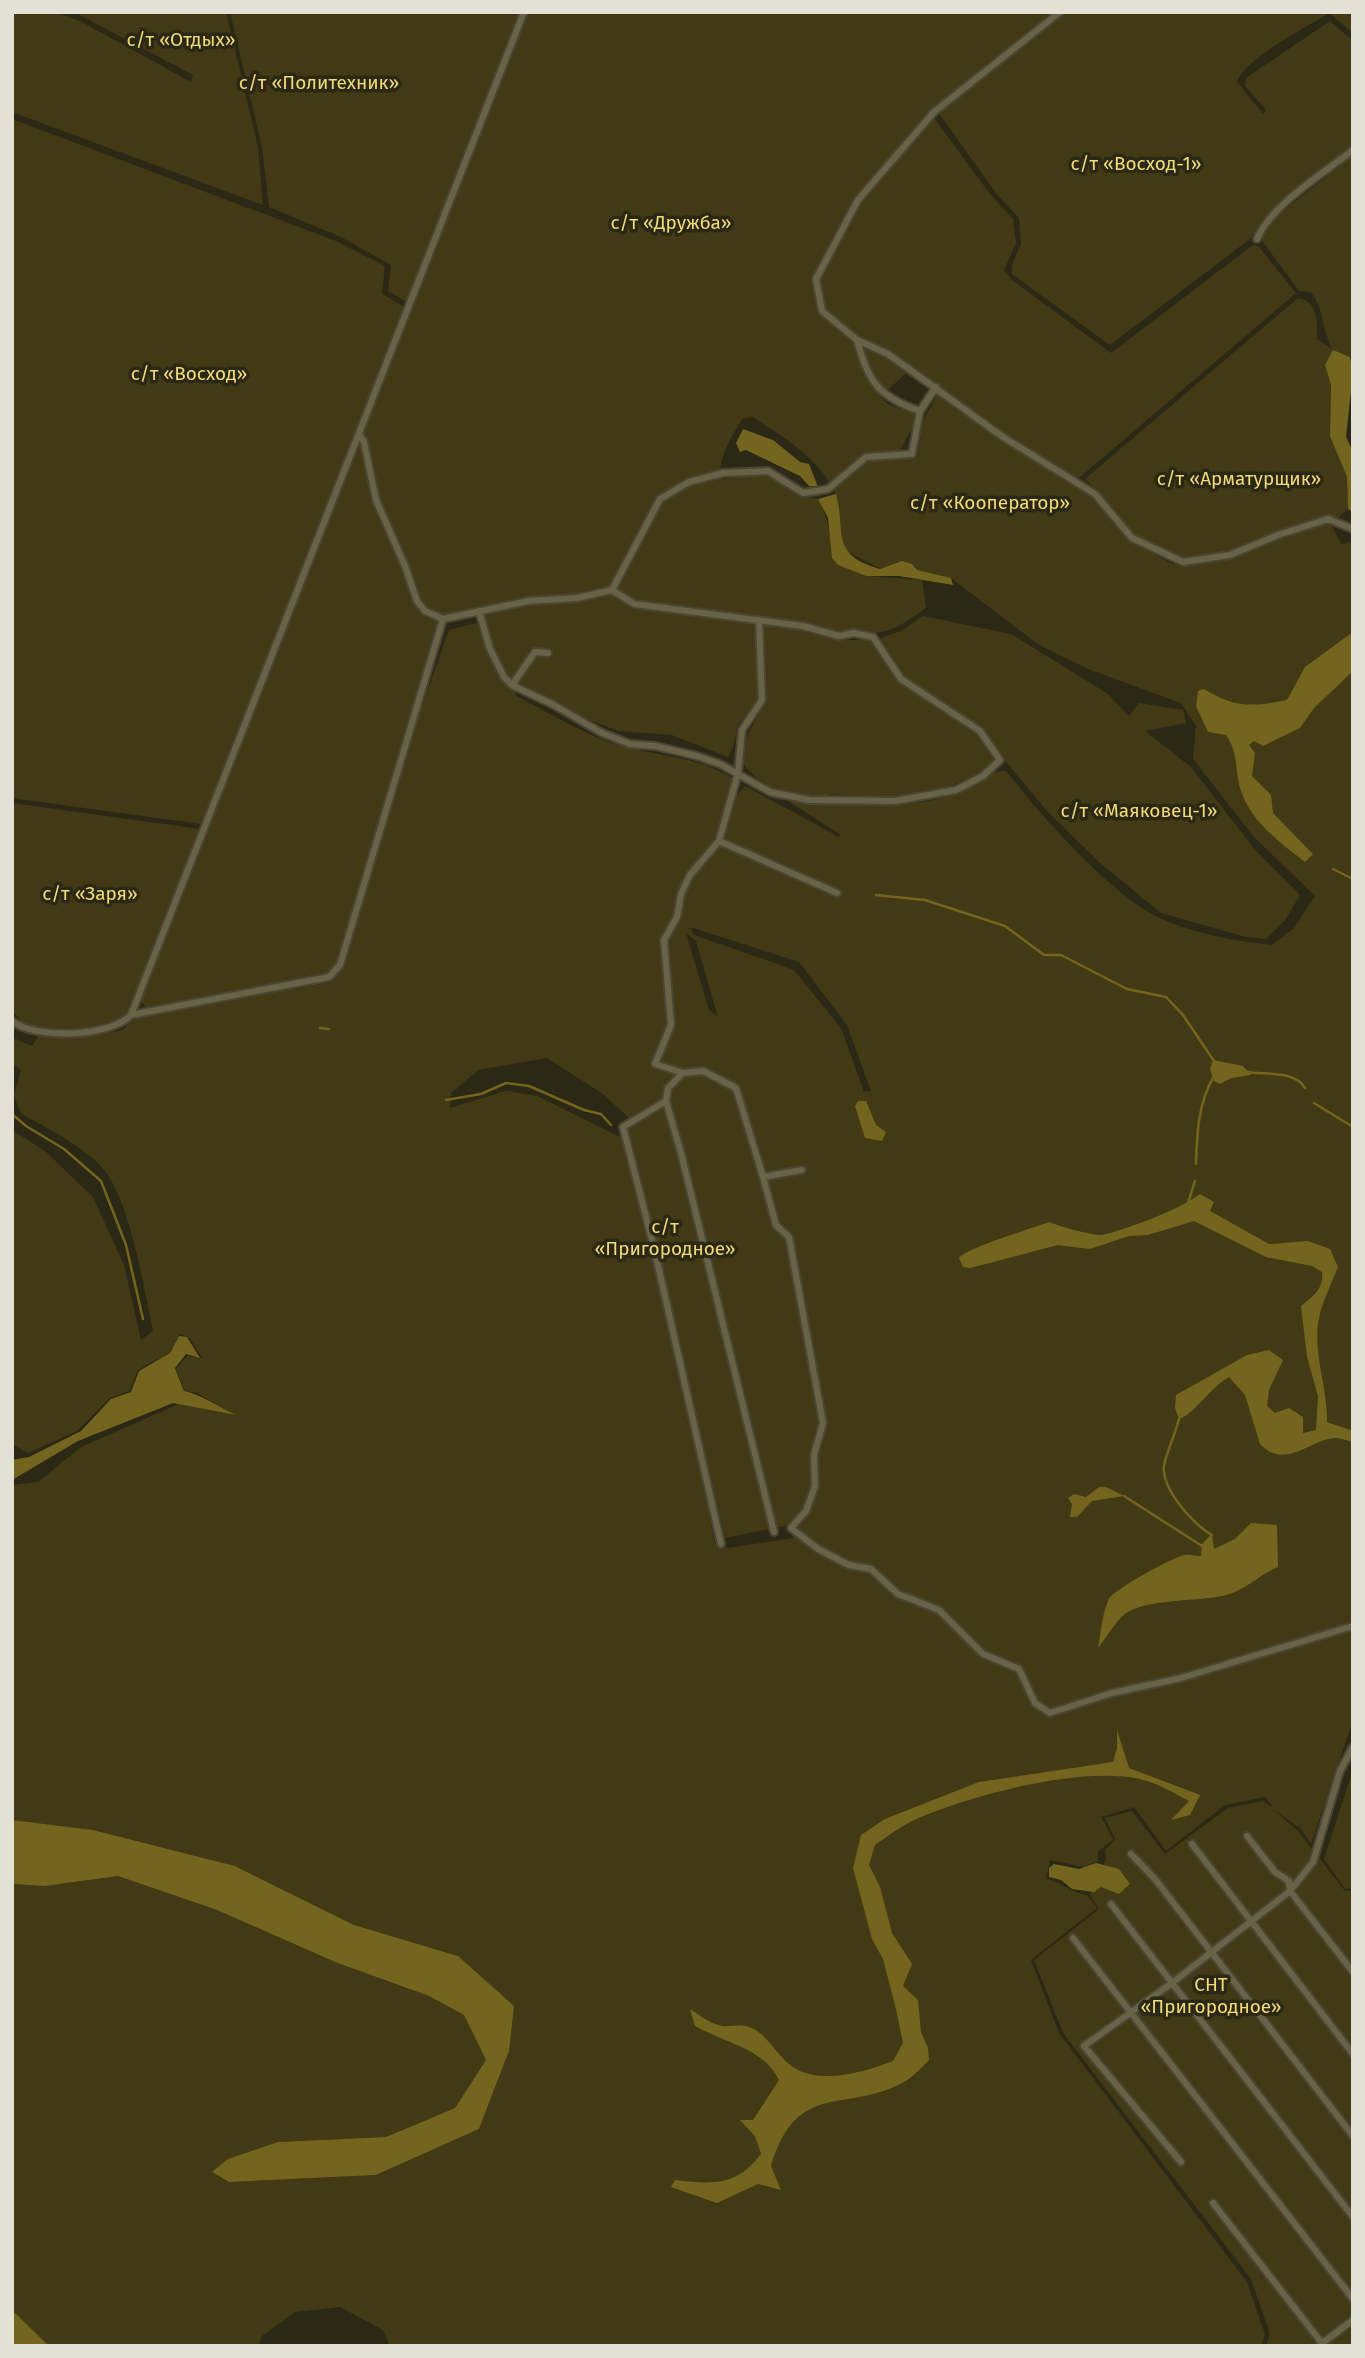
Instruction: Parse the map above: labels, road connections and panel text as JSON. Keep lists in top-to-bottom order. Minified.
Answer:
{"parks":["с/т «Отдых»","с/т «Политехник»","с/т «Восход-1»","с/т «Дружба»","с/т «Восход»","с/т «Арматурщик»","с/т «Кооператор»","с/т «Маяковец-1»","с/т «Заря»","с/т «Пригородное»","СНТ «Пригородное»"]}
